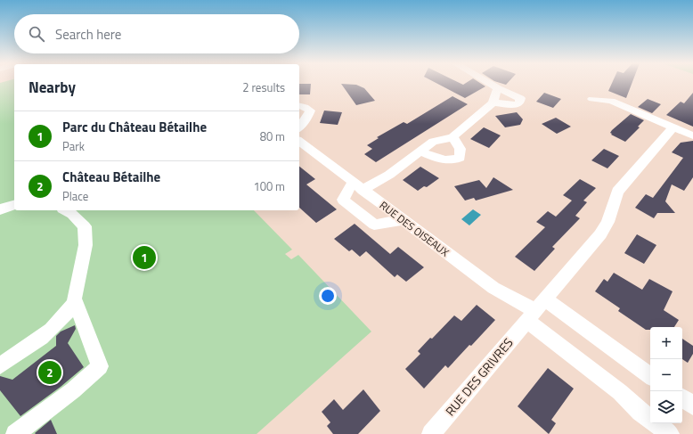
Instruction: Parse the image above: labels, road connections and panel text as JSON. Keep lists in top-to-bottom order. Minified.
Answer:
{"streets":{"street":["RUE DES OISEAUX","RUE DES GRIVRES"]},"crossings":[["RUE DES OISEAUX","RUE DES GRIVRES"]],"page":{"search":"Search here","heading":["Nearby","2 results"],"list":[{"mark":"1","name":"Parc du Château Bétailhe","note":"Park","value":"80 m"},{"mark":"2","name":"Château Bétailhe","note":"Place","value":"100 m"}],"pins":["1","2"],"map_buttons":["+","−"]}}
